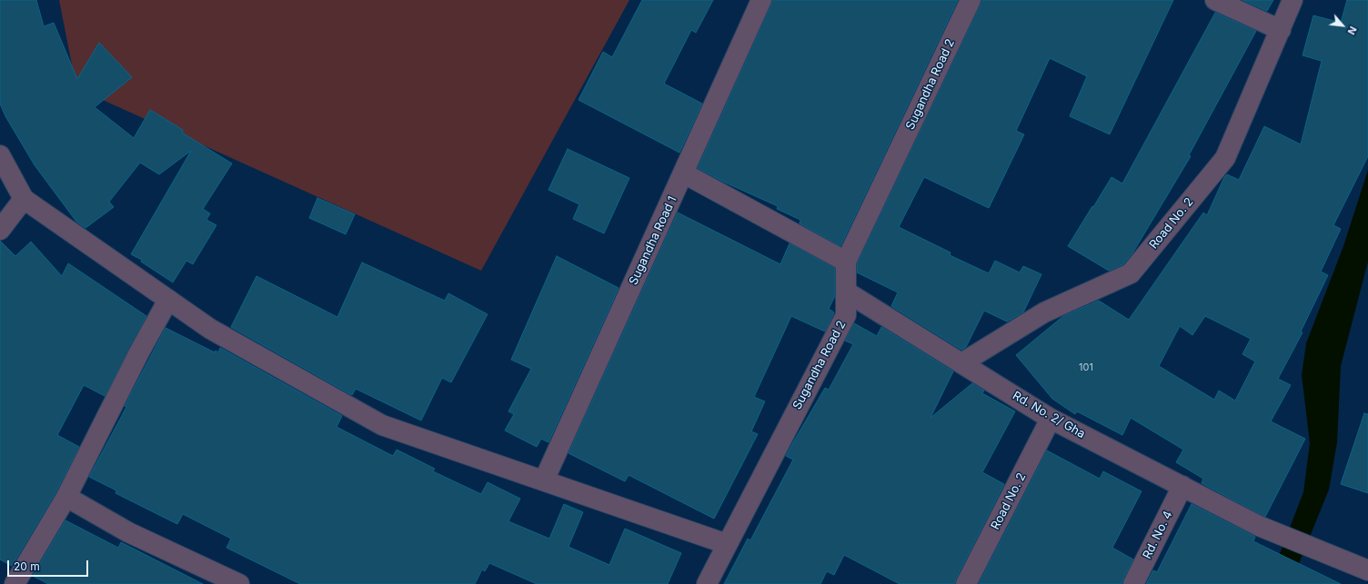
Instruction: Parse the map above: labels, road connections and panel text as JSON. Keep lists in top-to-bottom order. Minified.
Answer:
{"streets":{"street":["Sugandha Road 2","Road No. 2","Sugandha Road 1","Rd. No. 2/ Gha","Rd. No. 4"]},"crossings":[["Sugandha Road 2","Rd. No. 2/ Gha"],["Road No. 2","Rd. No. 2/ Gha"],["Rd. No. 2/ Gha","Rd. No. 4"]],"house_numbers":["101"],"scale_bar":"20 m","north":"bottom right"}
